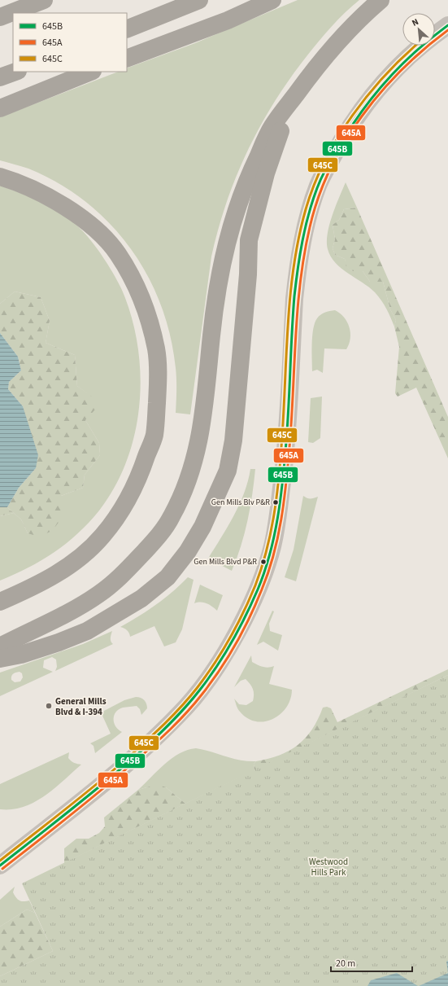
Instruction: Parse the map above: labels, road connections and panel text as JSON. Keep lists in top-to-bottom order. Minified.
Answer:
{"parks":["Westwood Hills Park"],"places":["Gen Mills Blv P&R","Gen Mills Blvd P&R","General Mills Blvd & I-394"],"lines":["transit line 645B","transit line 645A","transit line 645C"],"legend":["645B","645A","645C"],"scale_bar":"20 m","north":"top left"}
